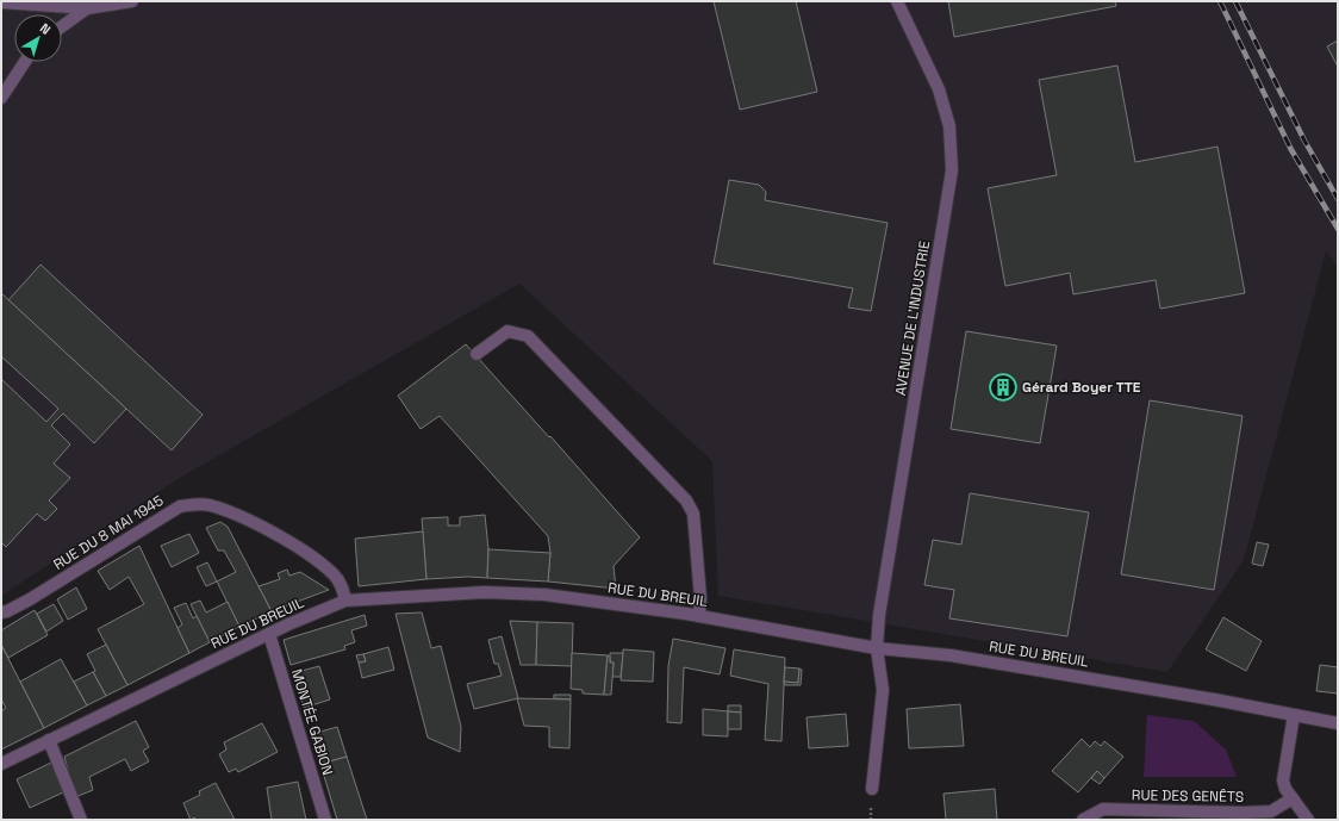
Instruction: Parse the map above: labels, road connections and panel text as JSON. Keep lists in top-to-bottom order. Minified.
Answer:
{"streets":{"street":["AVENUE DE L'INDUSTRIE","RUE DU 8 MAI 1945","RUE DU BREUIL","MONTÉE GABION","RUE DES GENÊTS"]},"crossings":[["AVENUE DE L'INDUSTRIE","RUE DU BREUIL"],["RUE DU 8 MAI 1945","RUE DU BREUIL"],["RUE DU BREUIL","MONTÉE GABION"]],"places":{"building":["Gérard Boyer TTE"]},"north":"top right"}
